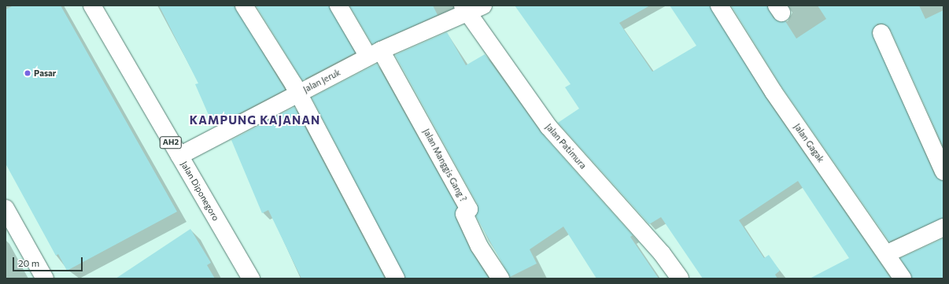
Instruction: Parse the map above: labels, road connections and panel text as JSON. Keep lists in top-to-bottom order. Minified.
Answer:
{"streets":{"main road":["Jalan Jeruk","AH2","Jalan Gagak","Jalan Patimura","Jalan Manggis Gang ?","Jalan Diponegoro"]},"crossings":[["Jalan Jeruk","Jalan Patimura"],["Jalan Jeruk","Jalan Manggis Gang ?"],["Jalan Jeruk","Jalan Diponegoro"]],"districts":["KAMPUNG KAJANAN"],"places":["Pasar"],"scale_bar":"20 m"}
